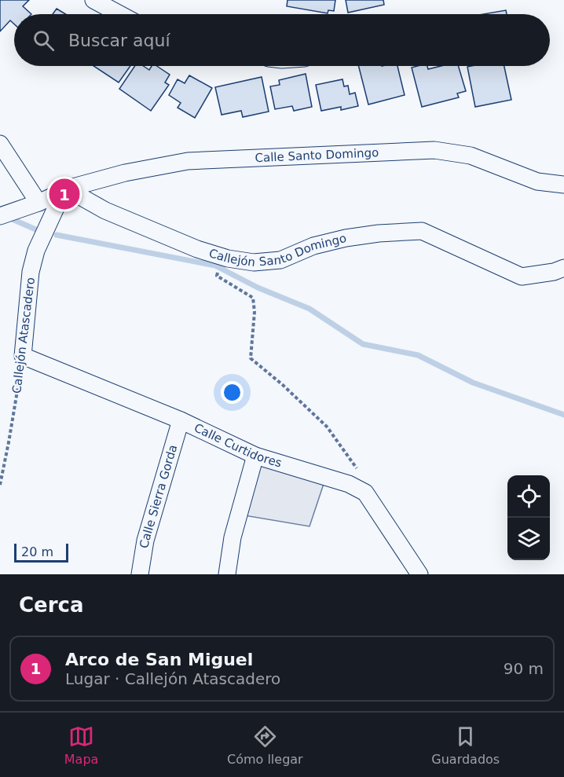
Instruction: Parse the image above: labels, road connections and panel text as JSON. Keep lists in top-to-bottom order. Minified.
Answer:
{"streets":{"street":["Calle Santo Domingo","Callejón Santo Domingo","Callejón Atascadero","Calle Curtidores","Calle Sierra Gorda"]},"crossings":[["Calle Santo Domingo","Callejón Santo Domingo"],["Calle Santo Domingo","Callejón Atascadero"],["Callejón Santo Domingo","Callejón Atascadero"],["Callejón Atascadero","Calle Curtidores"],["Calle Curtidores","Calle Sierra Gorda"]],"scale_bar":"20 m","page":{"search":"Buscar aquí","pins":"1","scale":"20 m","heading":"Cerca","list":[{"mark":"1","name":"Arco de San Miguel","note":"Lugar · Callejón Atascadero","value":"90 m"}],"nav":["Mapa","Cómo llegar","Guardados"]}}
